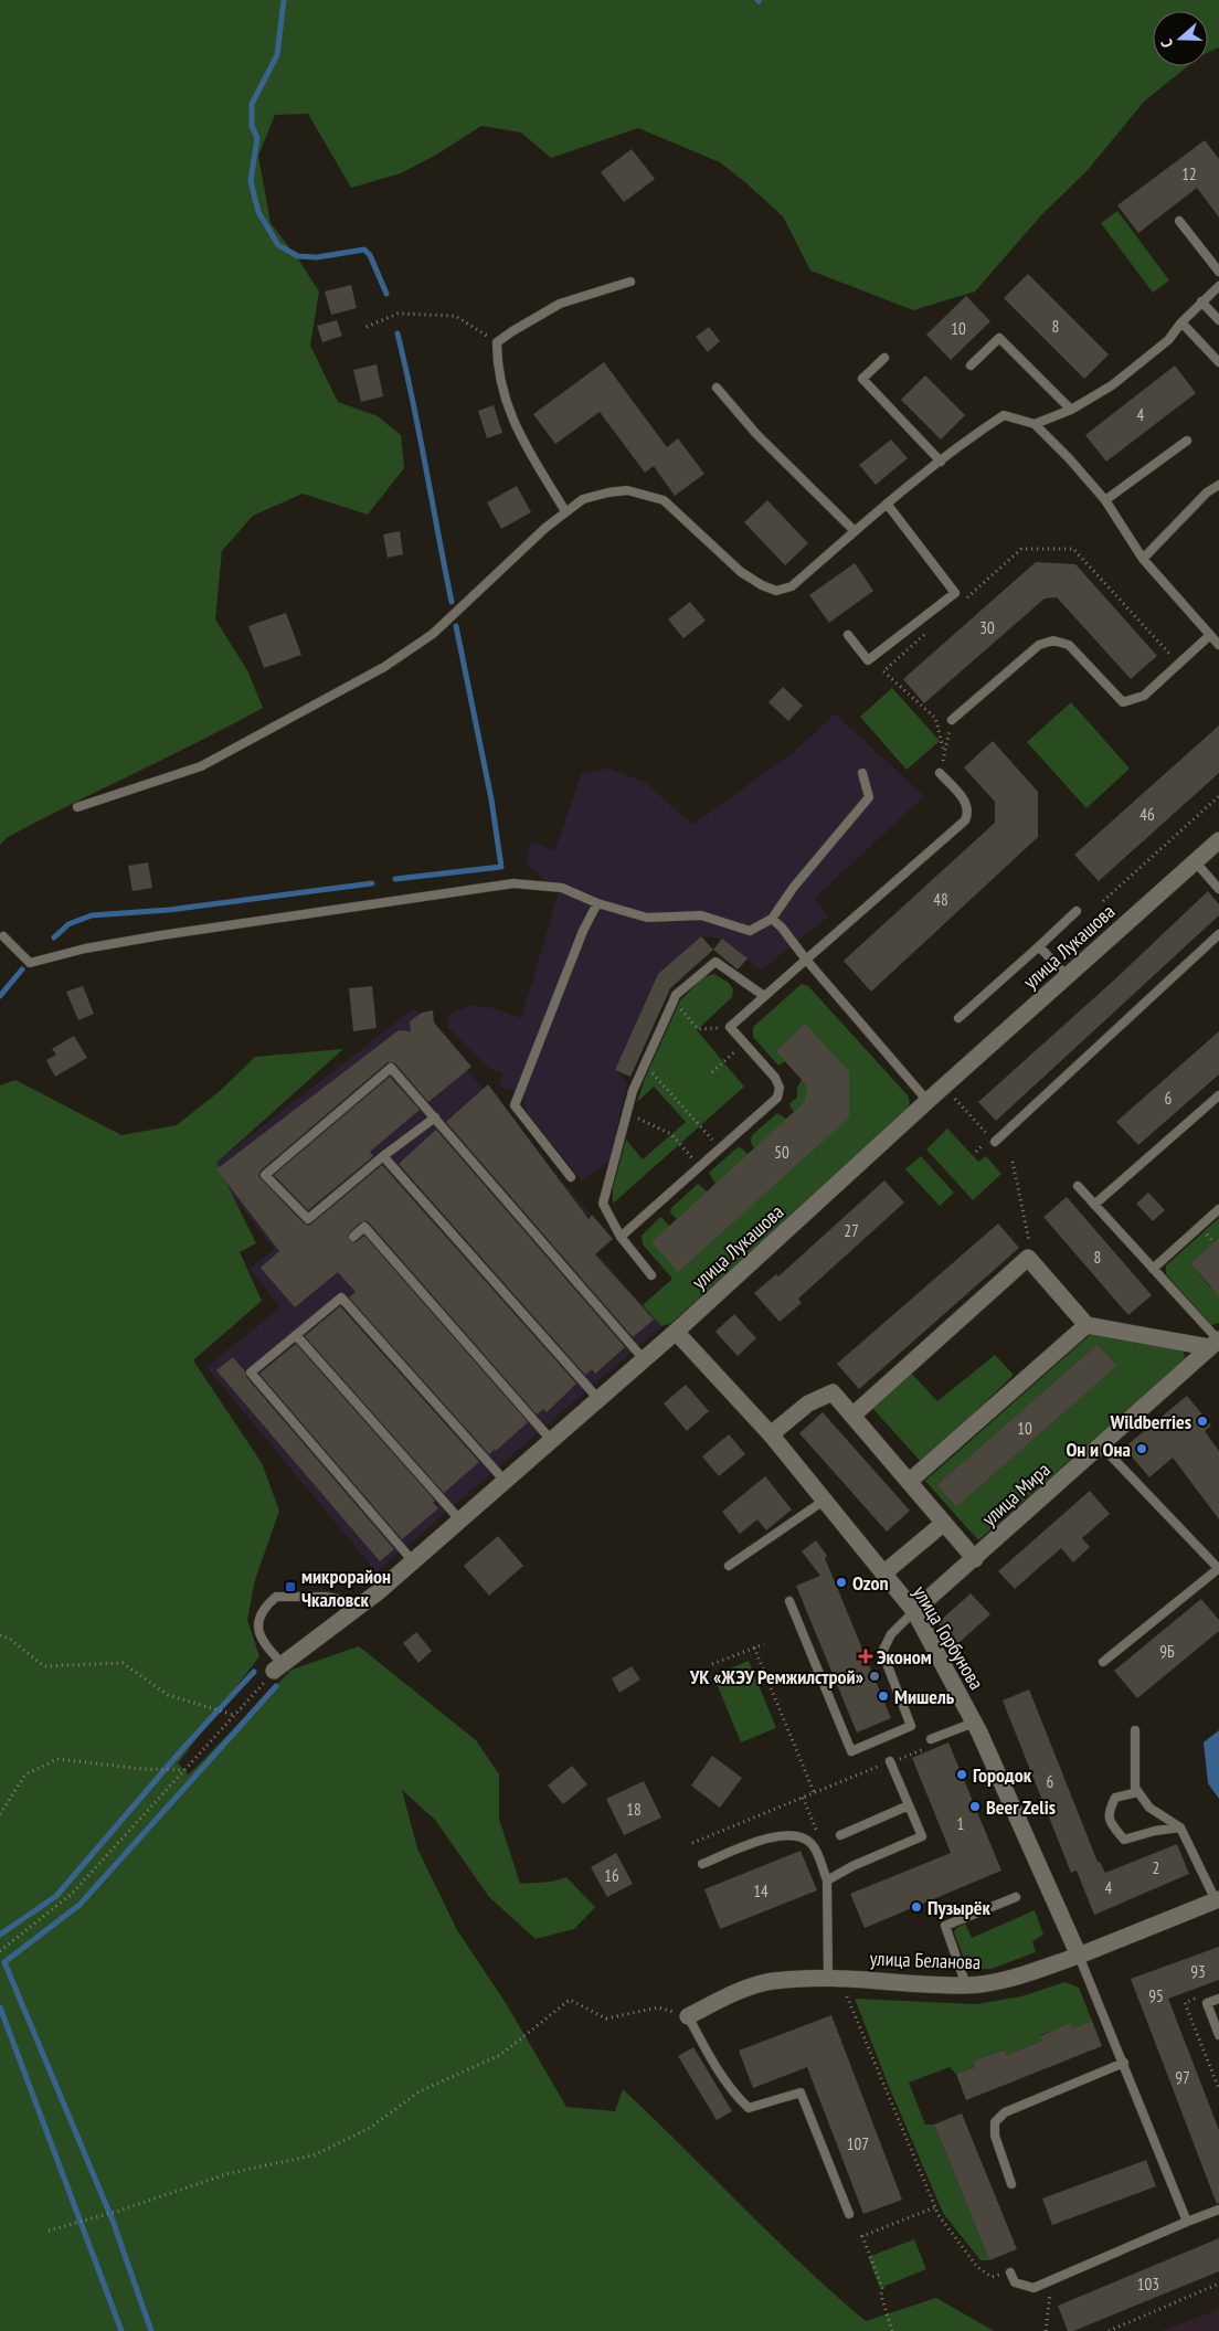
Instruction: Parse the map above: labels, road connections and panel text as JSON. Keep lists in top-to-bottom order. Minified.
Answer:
{"streets":{"street":["улица Лукашова","улица Мира","улица Горбунова","улица Беланова"]},"crossings":[["улица Лукашова","улица Горбунова"],["улица Мира","улица Горбунова"],["улица Горбунова","улица Беланова"]],"places":{"other":["Wildberries","Он и Она","Ozon","УК «ЖЭУ Ремжилстрой»","Мишель","Городок","Beer Zelis","Пузырёк"],"transit":["микрорайон Чкаловск"],"health":["Эконом"]},"house_numbers":["12","8","10","4","30","46","48","6","50","27","8","10","9Б","6","18","1","2","16","4","14","93","95","97","107","103"],"north":"left"}
